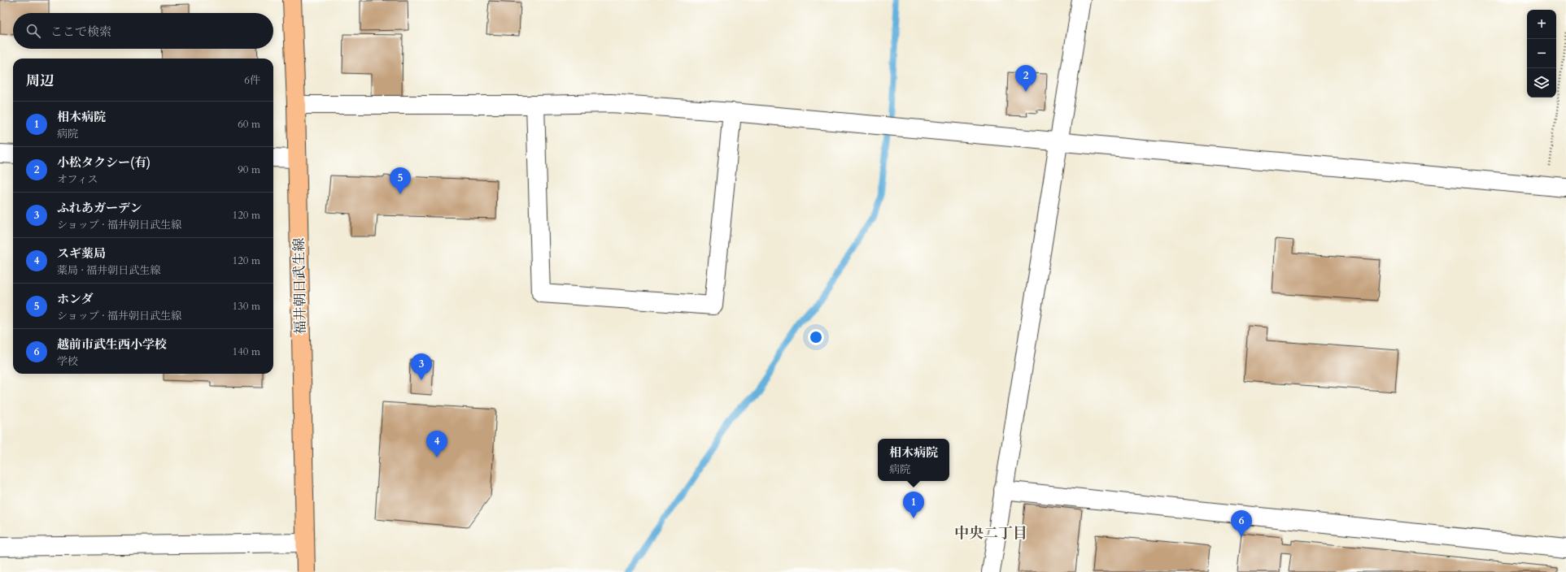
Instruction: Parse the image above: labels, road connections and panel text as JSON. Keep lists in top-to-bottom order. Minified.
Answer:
{"streets":{"main road":["福井朝日武生線"]},"districts":["中央二丁目"],"page":{"map_buttons":["+","−"],"search":"ここで検索","heading":["周辺","6件"],"pins":["2","5","3","4","1","6"],"list":[{"mark":"1","name":"相木病院","note":"病院","value":"60 m"},{"mark":"2","name":"小松タクシー(有)","note":"オフィス","value":"90 m"},{"mark":"3","name":"ふれあガーデン","note":"ショップ · 福井朝日武生線","value":"120 m"},{"mark":"4","name":"スギ薬局","note":"薬局 · 福井朝日武生線","value":"120 m"},{"mark":"5","name":"ホンダ","note":"ショップ · 福井朝日武生線","value":"130 m"},{"mark":"6","name":"越前市武生西小学校","note":"学校","value":"140 m"}],"popup":["相木病院","病院"]}}
